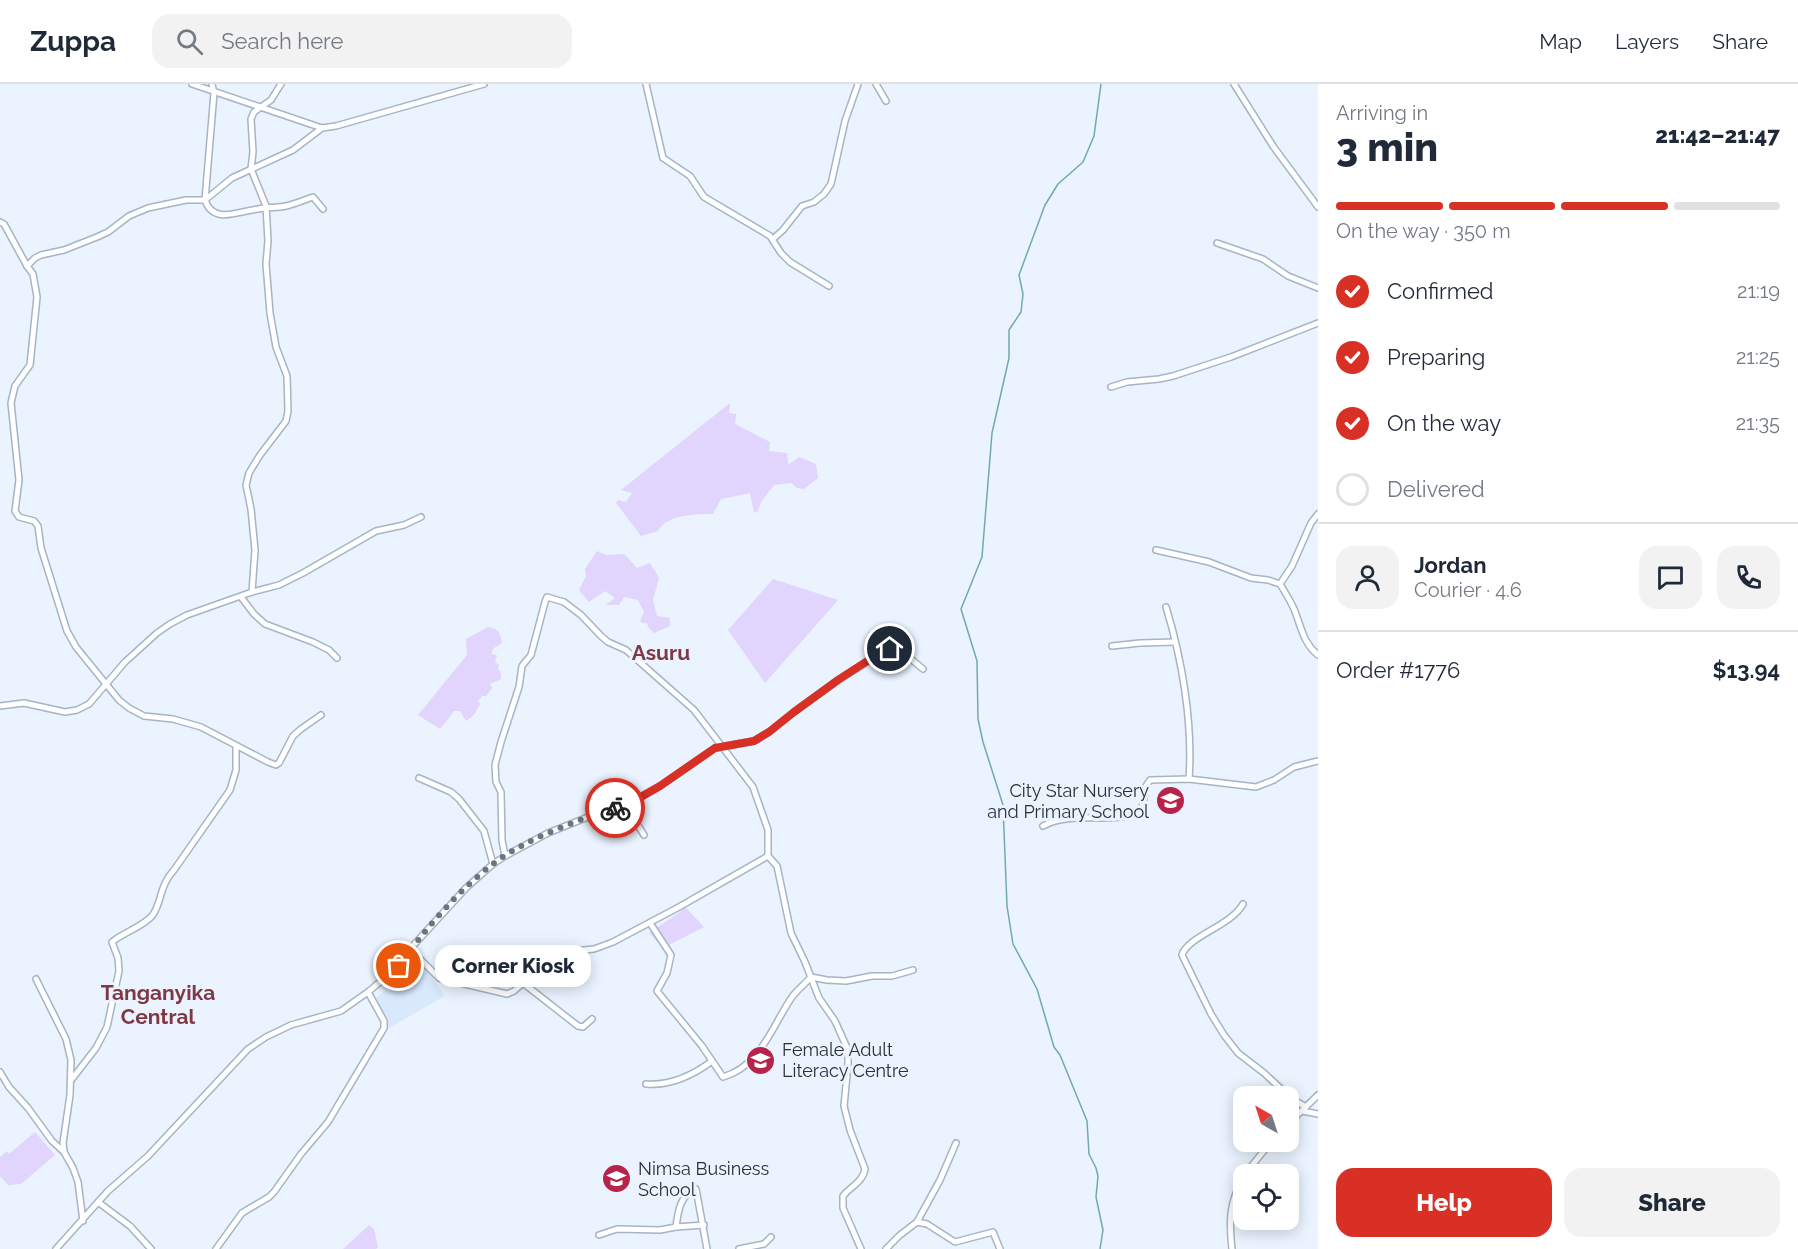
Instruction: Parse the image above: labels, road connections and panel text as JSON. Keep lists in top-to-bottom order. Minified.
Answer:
{"districts":["Asuru","Tanganyika Central"],"places":{"school or university":["City Star Nursery and Primary School","Female Adult Literacy Centre","Nimsa Business School"],"other":["Corner Kiosk"]},"north":"top left","page":{"header":"Zuppa","search":"Search here","nav":["Map","Layers","Share"],"heading":["3 min","Arriving in","21:42–21:47"],"panel":["Jordan","Courier · 4.6","Order #1776","$13.94"],"bar":"On the way · 350 m","list":[["Confirmed","21:19"],["Preparing","21:25"],["On the way","21:35"],"Delivered"],"bubble":"Corner Kiosk","buttons":["Help","Share"]}}
